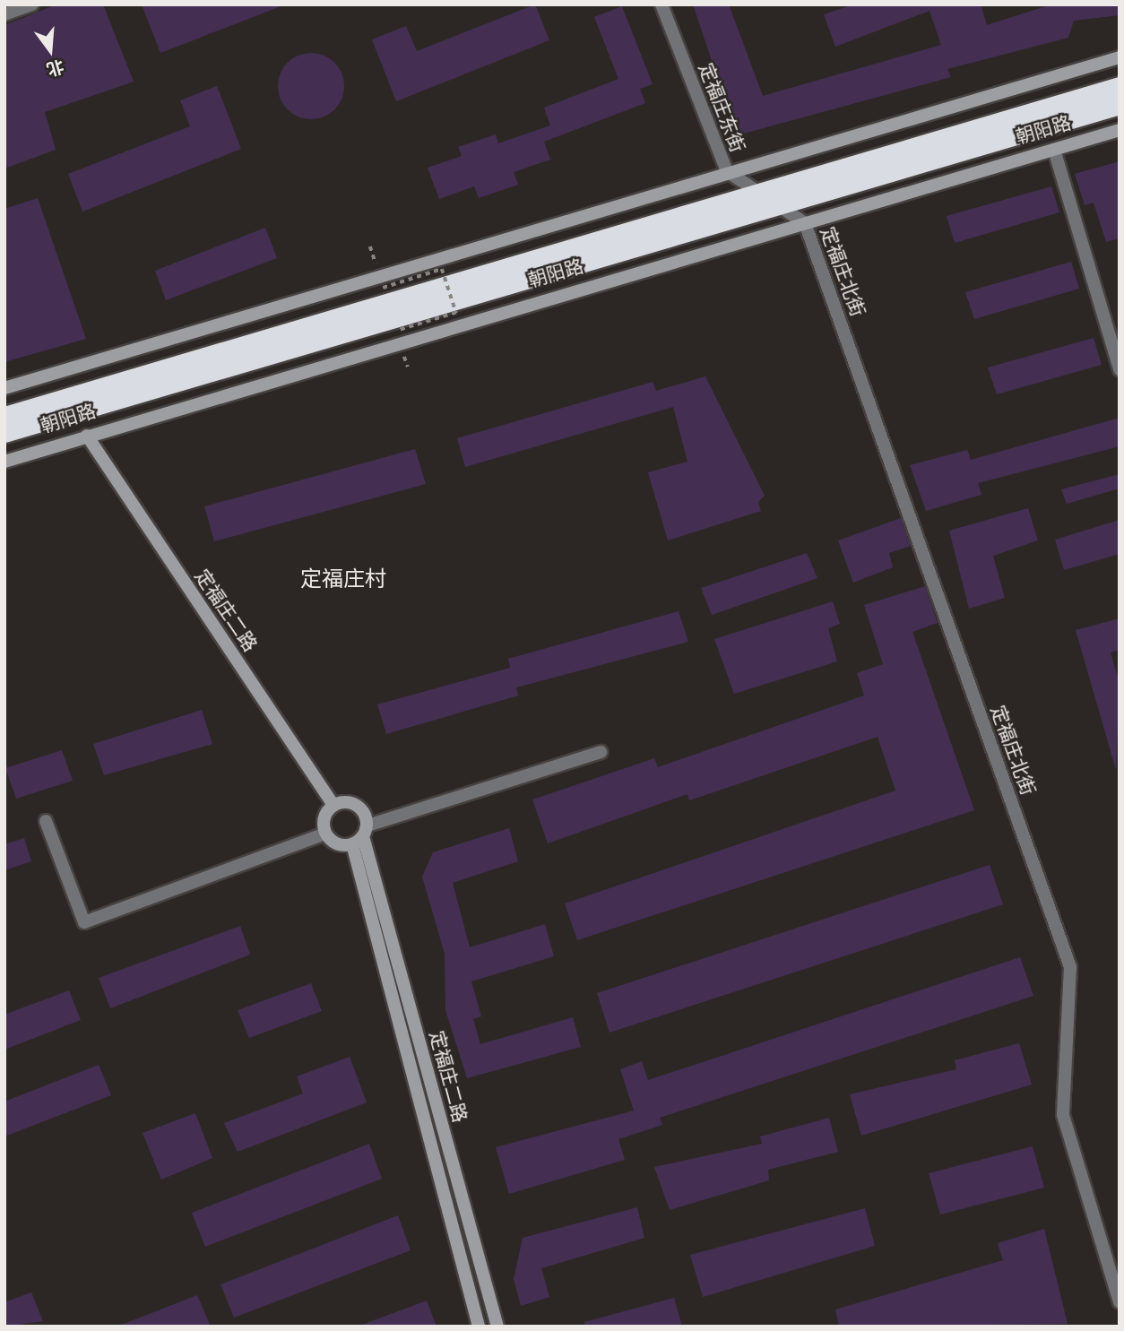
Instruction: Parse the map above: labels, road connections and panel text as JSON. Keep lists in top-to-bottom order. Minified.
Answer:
{"streets":{"highway":["朝阳路"],"street":["定福庄东街","定福庄北街","定福庄二路"]},"crossings":[["定福庄东街","朝阳路"],["定福庄东街","定福庄北街"],["朝阳路","定福庄北街"],["朝阳路","定福庄二路"]],"districts":["定福庄村"],"north":"bottom"}
